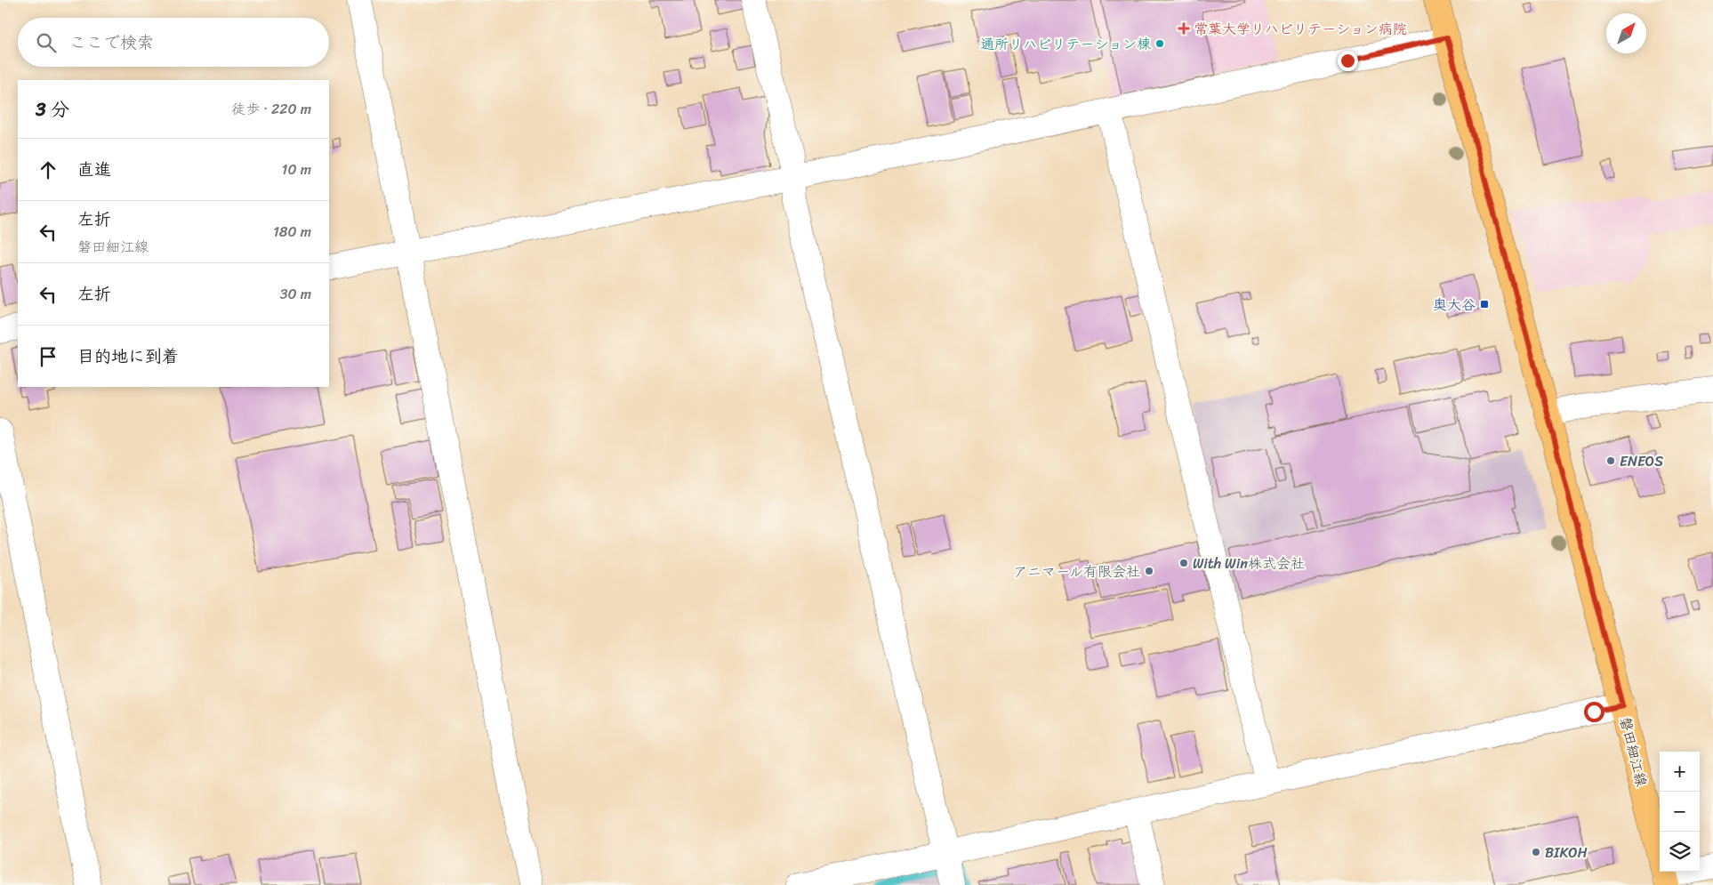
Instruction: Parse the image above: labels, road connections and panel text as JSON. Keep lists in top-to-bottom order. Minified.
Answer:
{"streets":{"main road":["磐田細江線"]},"places":{"health":["常葉大学リハビリテーション病院"],"other":["通所リハビリテーション棟","ENEOS","With Win株式会社","アニマール有限会社","BIKOH"],"transit":["奥大谷"]},"north":"top right","page":{"search":"ここで検索","heading":["3 分","徒歩 · 220 m"],"list":[["直進","10 m"],["左折","磐田細江線","180 m"],["左折","30 m"],"目的地に到着"],"map_buttons":["+","−"]}}
